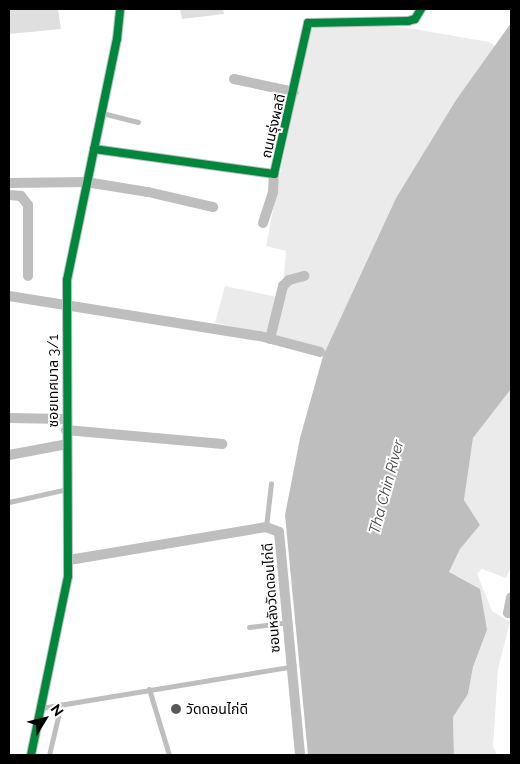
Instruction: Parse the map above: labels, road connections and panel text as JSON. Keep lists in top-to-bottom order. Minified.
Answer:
{"streets":{"street":["ถนนรุ่งผลดี","ซอยเทศบาล 3/1","ซอนหลังวัดดอนไก่ดี"]},"crossings":[["ถนนรุ่งผลดี","ซอยเทศบาล 3/1"],["ซอยเทศบาล 3/1","ซอนหลังวัดดอนไก่ดี"]],"water":["Tha Chin River"],"places":["วัดดอนไก่ดี"],"north":"top right"}
